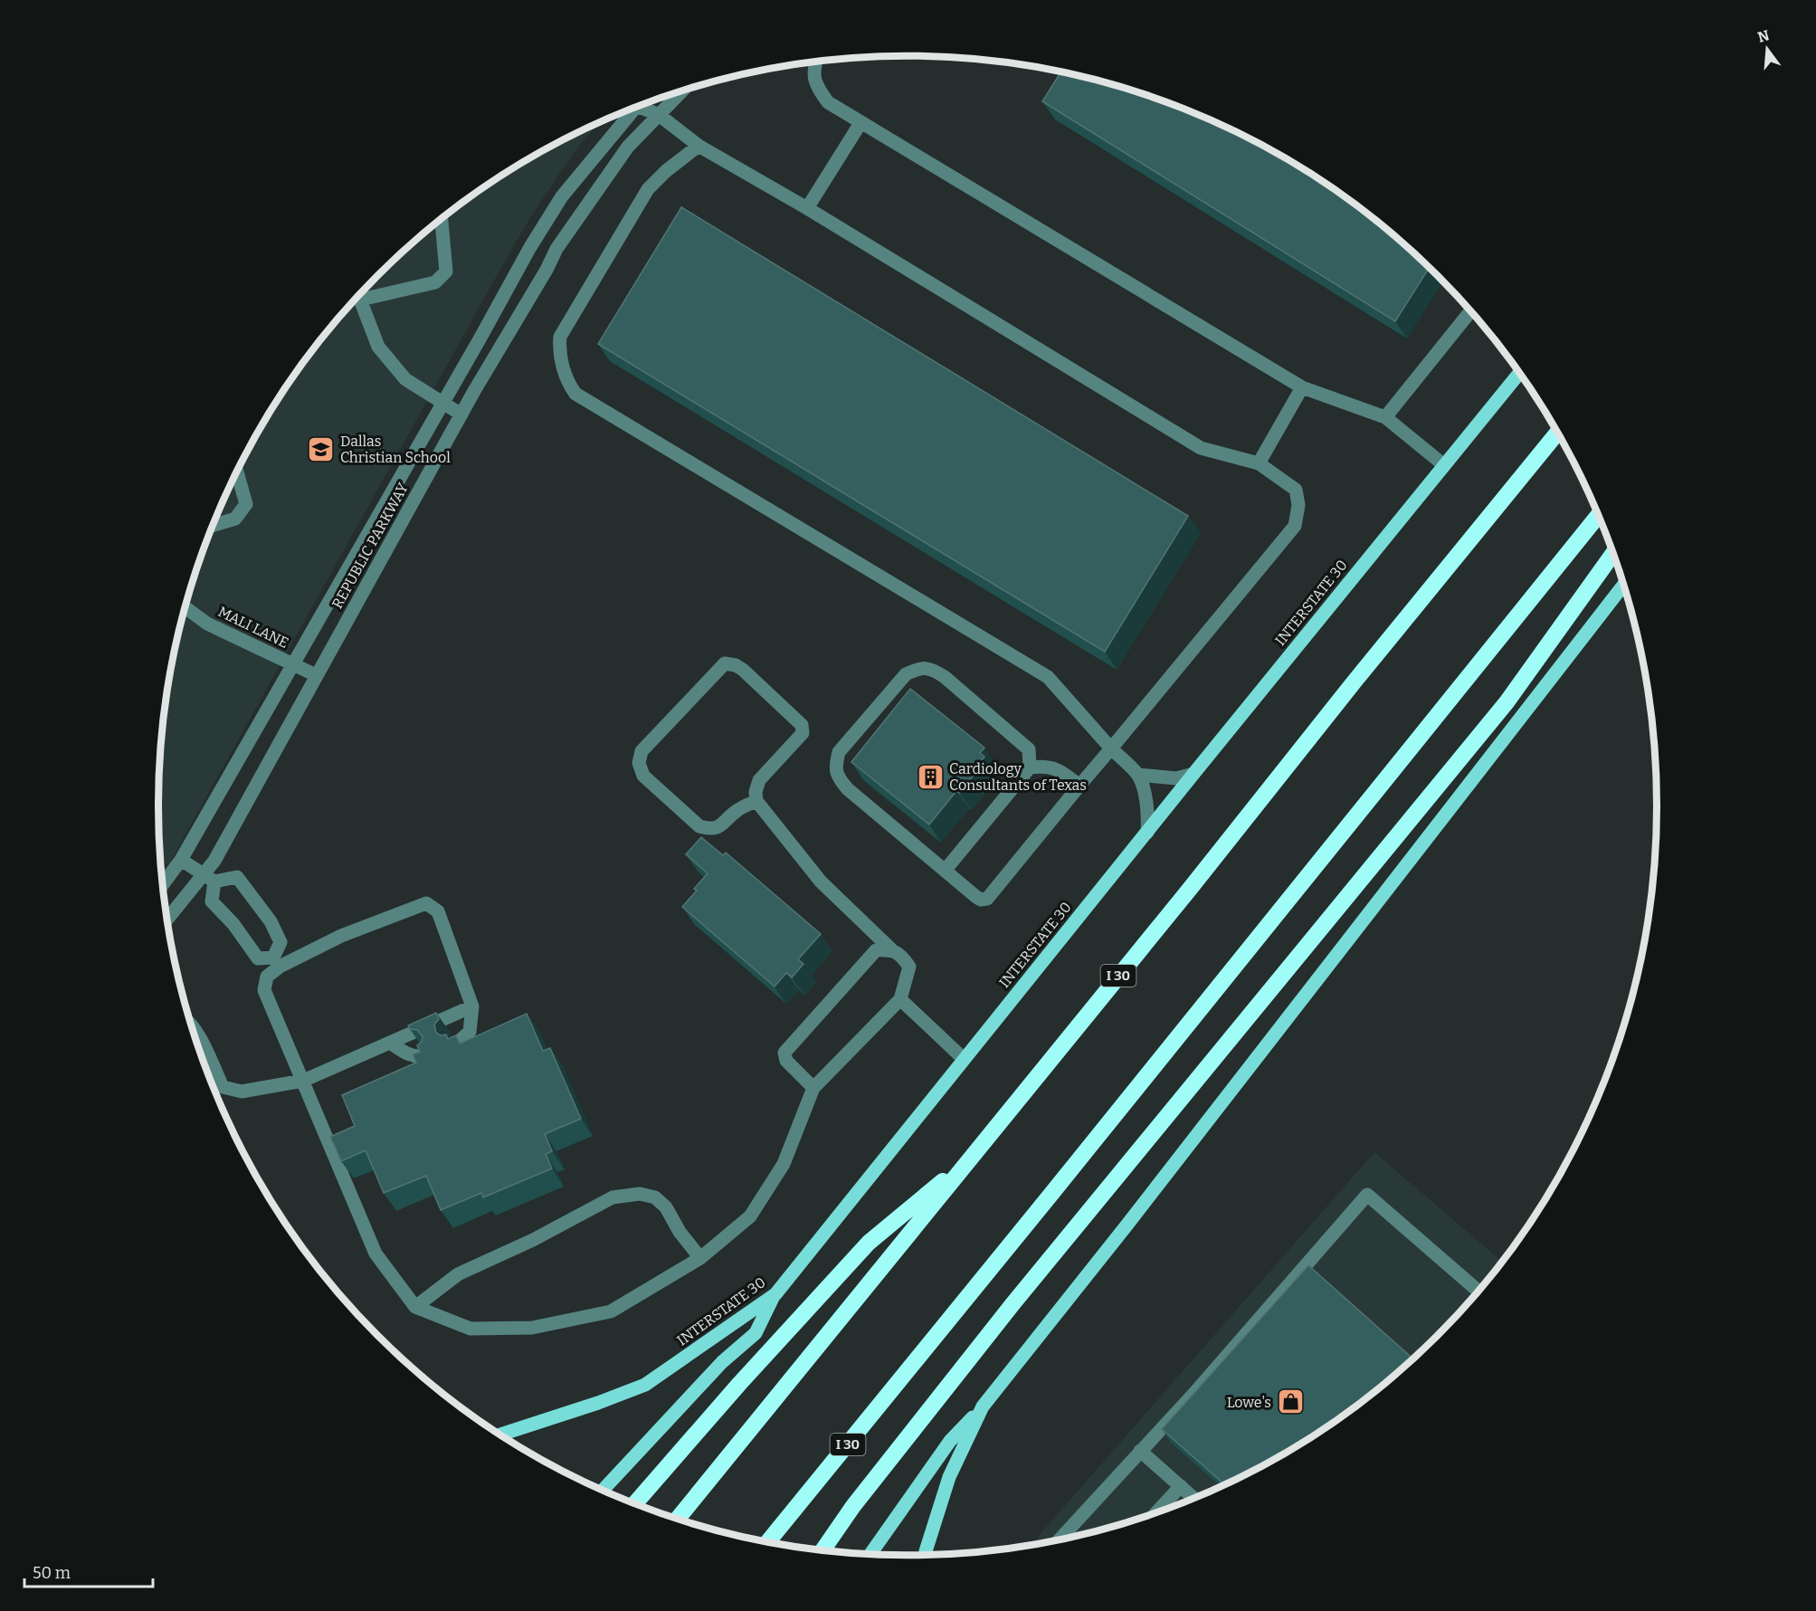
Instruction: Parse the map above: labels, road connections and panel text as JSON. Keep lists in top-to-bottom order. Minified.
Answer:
{"streets":{"highway":["I 30"],"main road":["INTERSTATE 30"],"street":["REPUBLIC PARKWAY","MALI LANE"]},"crossings":[["REPUBLIC PARKWAY","MALI LANE"]],"places":{"school or university":["Dallas Christian School"],"building":["Cardiology Consultants of Texas"],"shop":["Lowe's"]},"scale_bar":"50 m","north":"top"}
